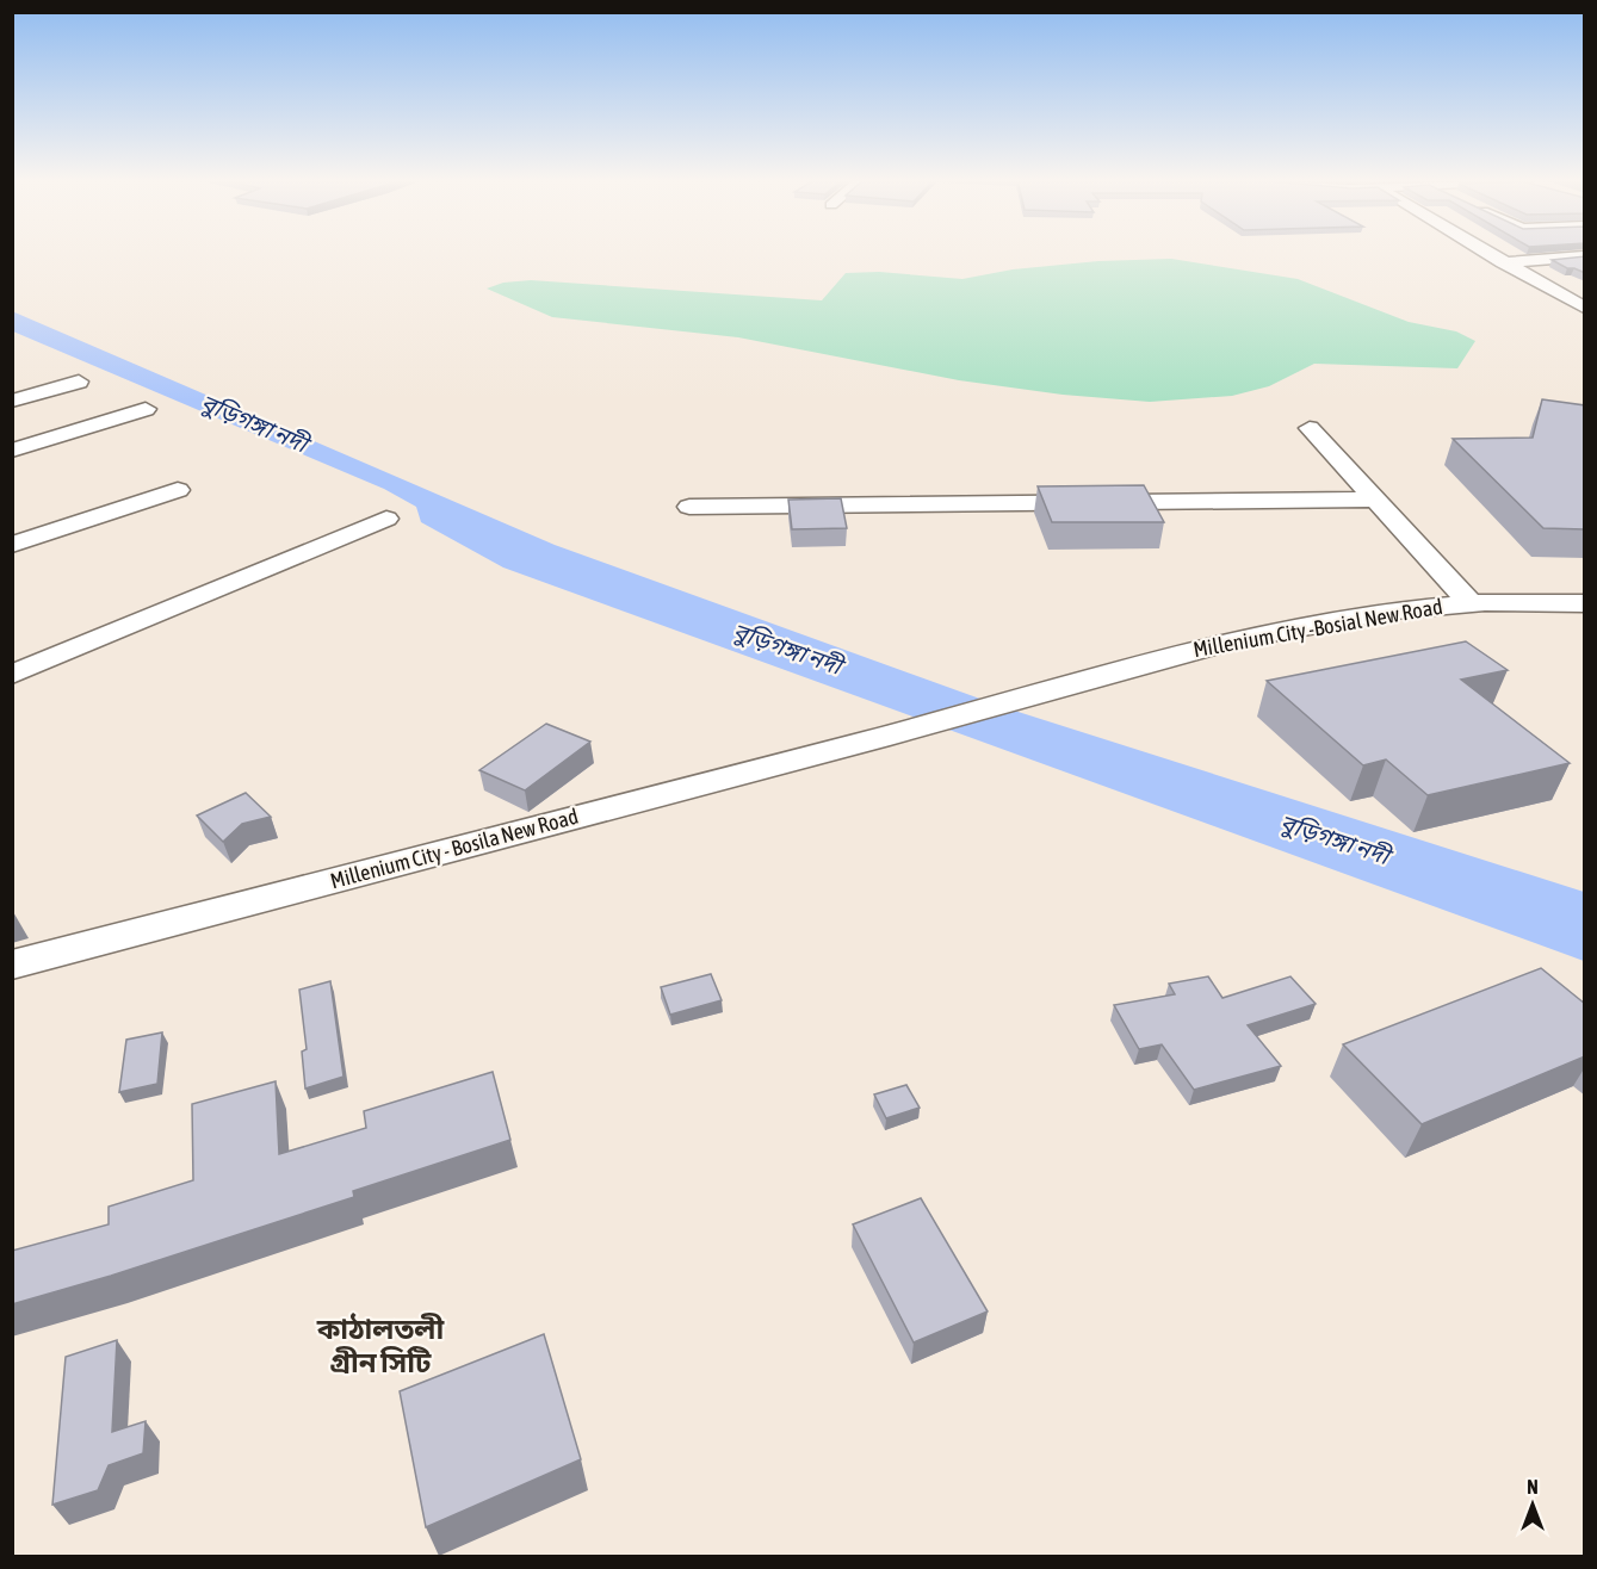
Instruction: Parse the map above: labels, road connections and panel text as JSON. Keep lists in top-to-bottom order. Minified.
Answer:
{"streets":{"street":["Millenium City -Bosial New Road","Millenium City - Bosila New Road"]},"crossings":[["Millenium City -Bosial New Road","Millenium City - Bosila New Road"]],"districts":["কাঠালতলী গ্রীন সিটি"],"water":["বুড়িগঙ্গা নদী"],"north":"top"}
